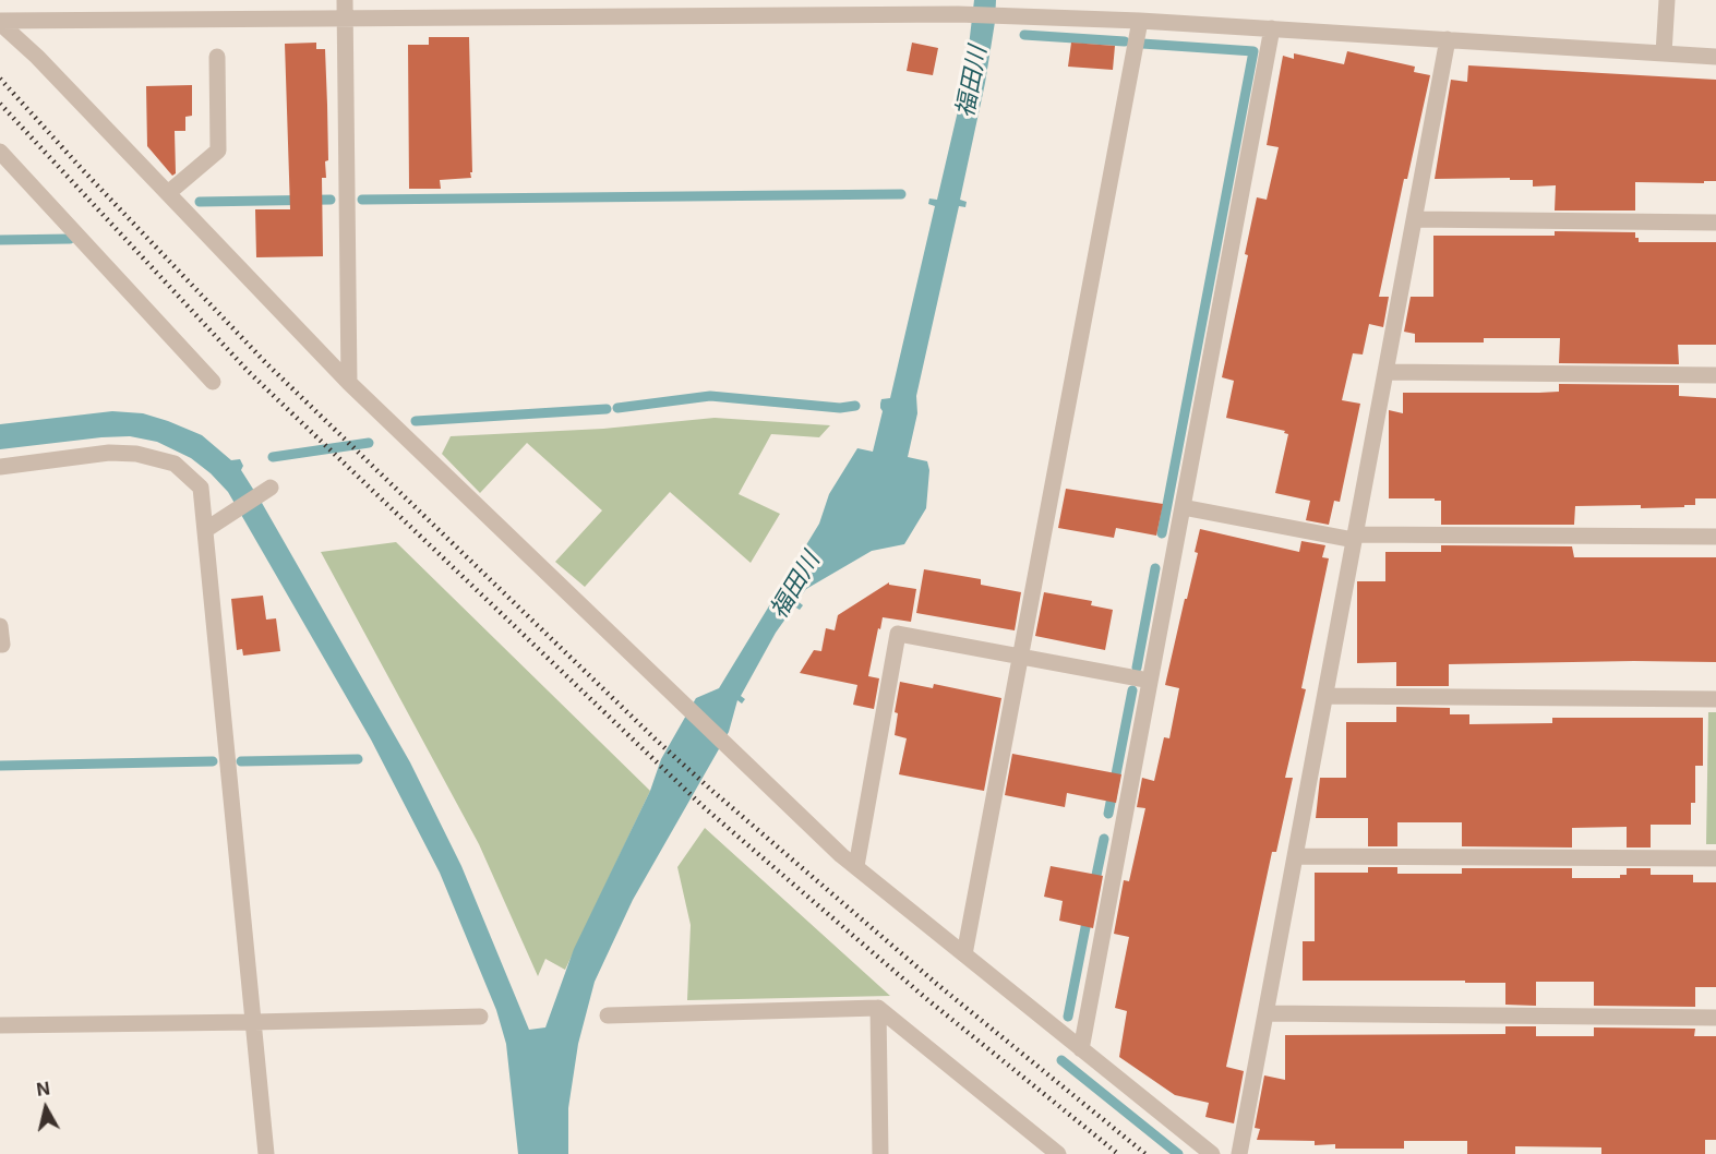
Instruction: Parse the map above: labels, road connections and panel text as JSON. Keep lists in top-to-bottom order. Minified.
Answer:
{"water":["福田川"],"north":"top"}
